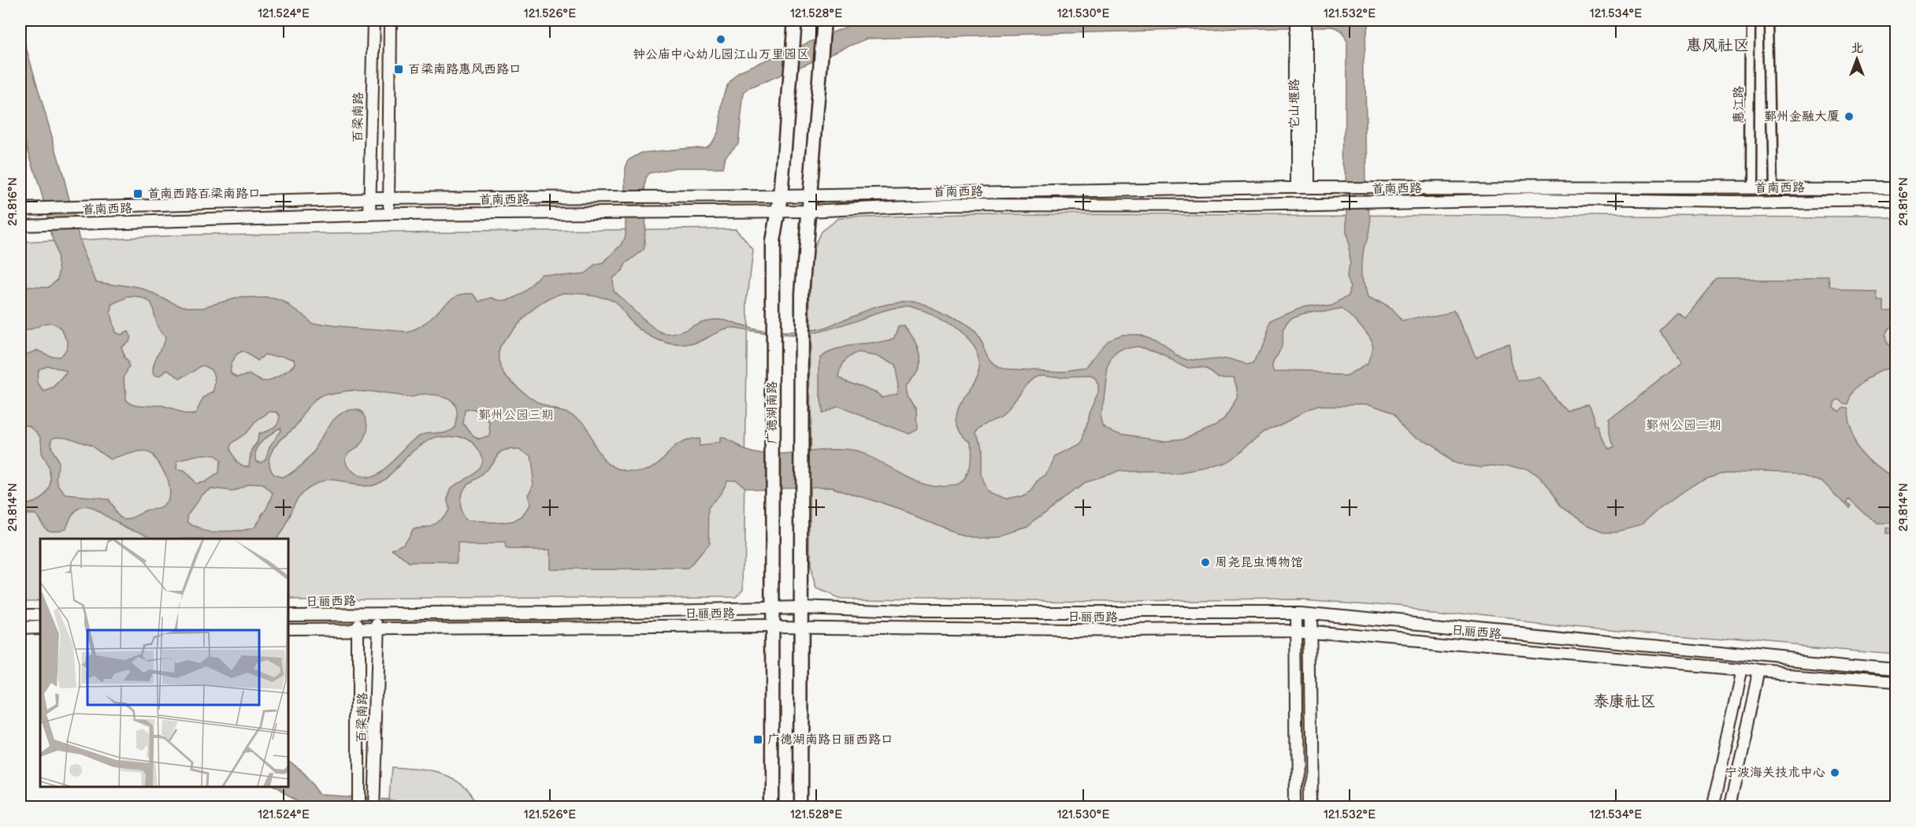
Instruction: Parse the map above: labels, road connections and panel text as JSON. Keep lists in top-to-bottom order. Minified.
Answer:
{"streets":{"main road":["它山堰路","百梁南路","首南西路","广德湖南路","日丽西路"],"street":["惠江路"]},"crossings":[["它山堰路","首南西路"],["惠江路","首南西路"],["百梁南路","首南西路"],["百梁南路","日丽西路"],["首南西路","广德湖南路"],["广德湖南路","日丽西路"]],"districts":["惠风社区","泰康社区"],"parks":["鄞州公园三期","鄞州公园二期"],"places":{"other":["钟公庙中心幼儿园江山万里园区","鄞州金融大厦","周尧昆虫博物馆","宁波海关技术中心"],"transit":["百梁南路惠风西路口","首南西路百梁南路口","广德湖南路日丽西路口"]},"north":"top","coordinates":["121.524°E","121.526°E","121.528°E","121.530°E","121.532°E","121.534°E","29.816°N","29.814°N"]}
